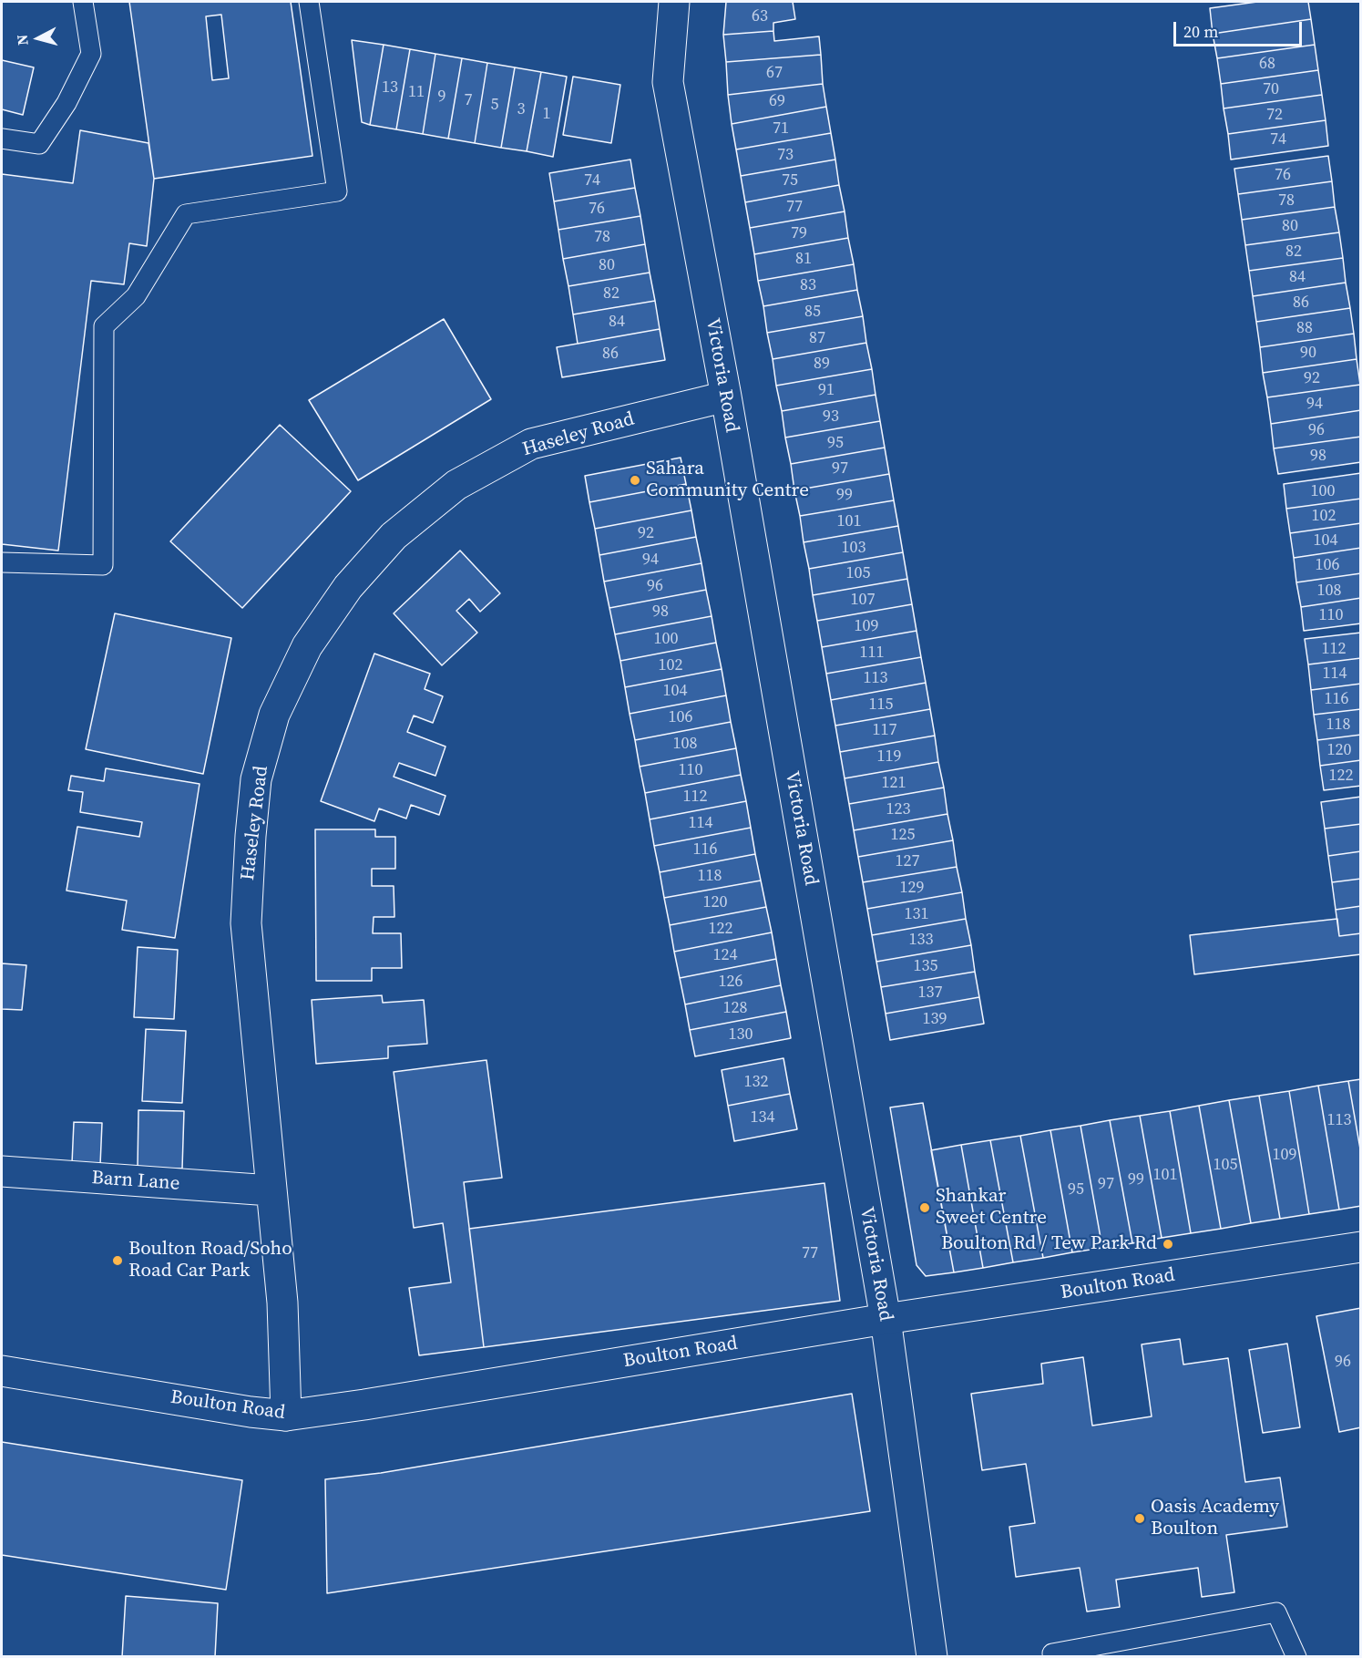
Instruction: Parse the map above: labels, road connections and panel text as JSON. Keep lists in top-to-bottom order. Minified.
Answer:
{"streets":{"street":["Victoria Road","Haseley Road","Barn Lane","Boulton Road"]},"crossings":[["Victoria Road","Haseley Road"],["Victoria Road","Boulton Road"],["Haseley Road","Barn Lane"],["Haseley Road","Boulton Road"]],"places":["Sahara Community Centre","Shankar Sweet Centre","Boulton Rd / Tew Park Rd","Boulton Road/Soho Road Car Park","Oasis Academy Boulton"],"house_numbers":["63","68","67","13","70","11","9","7","69","5","3","1","72","71","74","73","76","74","75","78","77","76","80","79","78","82","81","80","84","83","82","86","85","84","88","87","90","86","89","92","91","94","93","96","95","98","97","100","99","102","101","92","104","103","94","106","105","96","108","107","98","110","109","100","112","111","102","114","113","104","116","115","106","118","117","108","120","119","110","122","121","112","123","114","125","116","127","118","129","120","131","122","133","124","135","126","137","128","139","130","132","134","113","109","105","101","99","97","95","77","96"],"scale_bar":"20 m","north":"left"}
